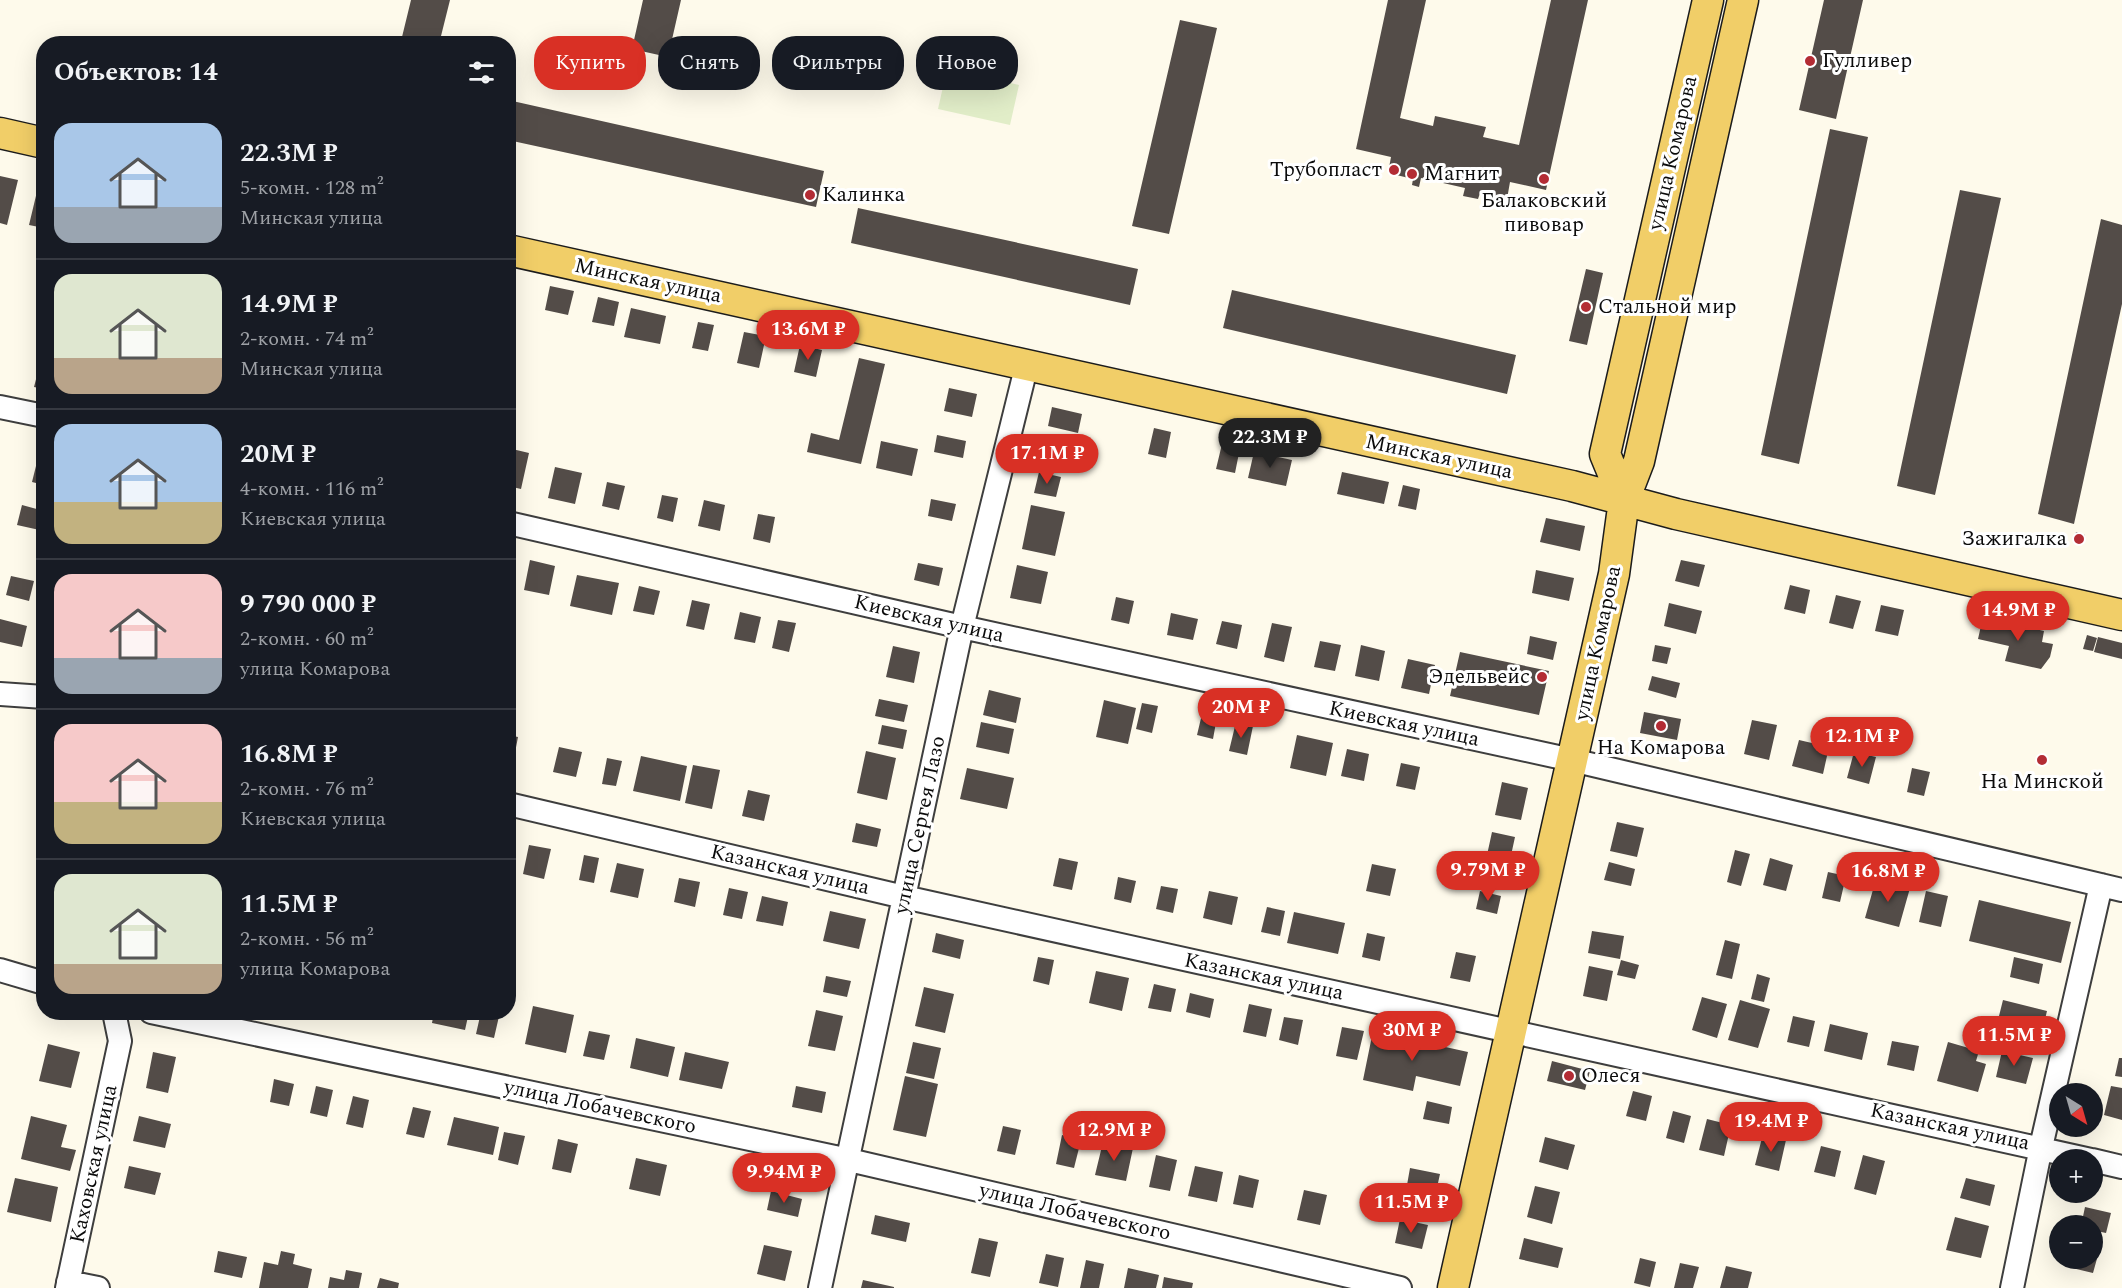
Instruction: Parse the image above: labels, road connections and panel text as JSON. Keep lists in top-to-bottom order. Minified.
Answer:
{"streets":{"main road":["улица Комарова","Минская улица"],"street":["Киевская улица","улица Сергея Лазо","Казанская улица","улица Лобачевского","Каховская улица"]},"crossings":[["улица Комарова","Минская улица"],["улица Комарова","Киевская улица"],["улица Комарова","Казанская улица"],["Минская улица","улица Сергея Лазо"],["Киевская улица","улица Сергея Лазо"],["улица Сергея Лазо","Казанская улица"],["улица Сергея Лазо","улица Лобачевского"]],"places":["Гулливер","Трубопласт","Магнит","Балаковский пивовар","Калинка","Стальной мир","Зажигалка","Эдельвейс","На Комарова","На Минской","Олеся"],"north":"bottom right","page":{"chip":["Купить","Снять","Фильтры","Новое"],"heading":"Объектов: 14","list":[{"name":"22.3M ₽","note":"5-комн. · 128 m² · Минская улица"},{"name":"14.9M ₽","note":"2-комн. · 74 m² · Минская улица"},{"name":"20M ₽","note":"4-комн. · 116 m² · Киевская улица"},{"name":"9 790 000 ₽","note":"2-комн. · 60 m² · улица Комарова"},{"name":"16.8M ₽","note":"2-комн. · 76 m² · Киевская улица"},{"name":"11.5M ₽","note":"2-комн. · 56 m² · улица Комарова"}],"price":["13.6M ₽","22.3M ₽","17.1M ₽","14.9M ₽","20M ₽","12.1M ₽","9.79M ₽","16.8M ₽","30M ₽","11.5M ₽","19.4M ₽","12.9M ₽","9.94M ₽","11.5M ₽"],"map_buttons":["+","−"]}}
